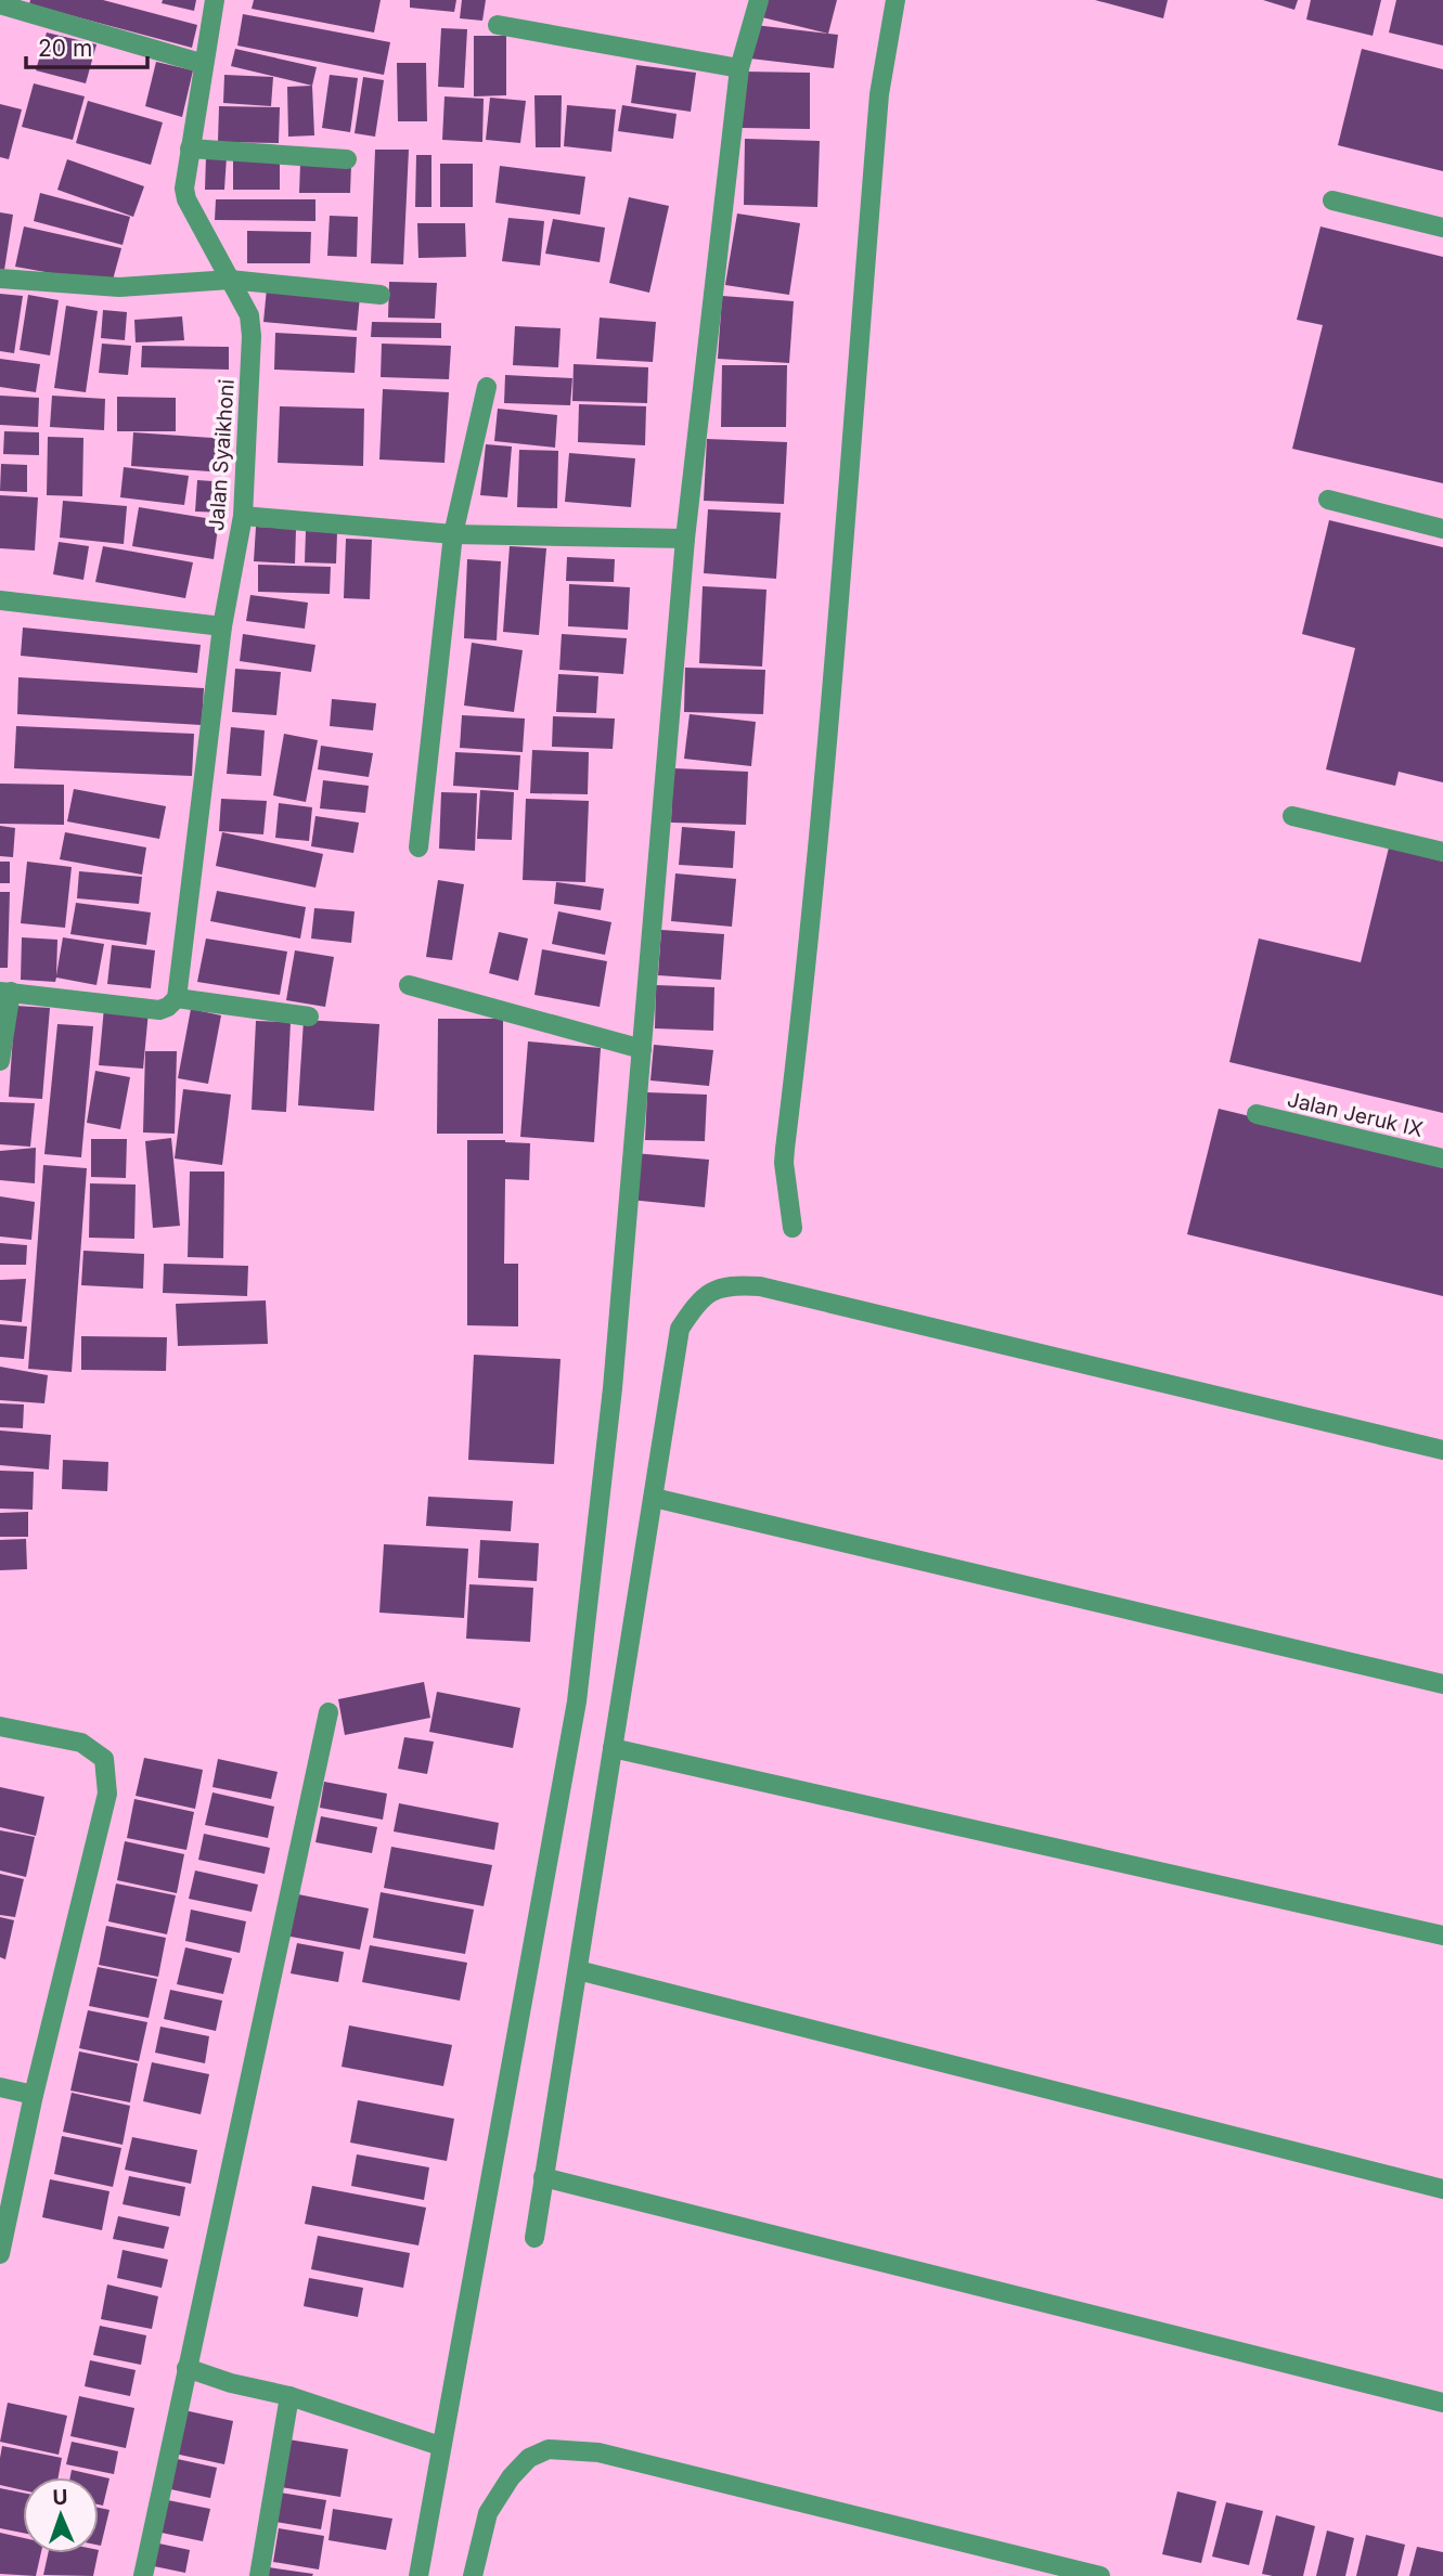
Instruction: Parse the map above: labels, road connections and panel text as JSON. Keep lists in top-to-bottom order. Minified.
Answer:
{"streets":{"street":["Jalan Syaikhoni","Jalan Jeruk IX"]},"scale_bar":"20 m","north":"top"}
